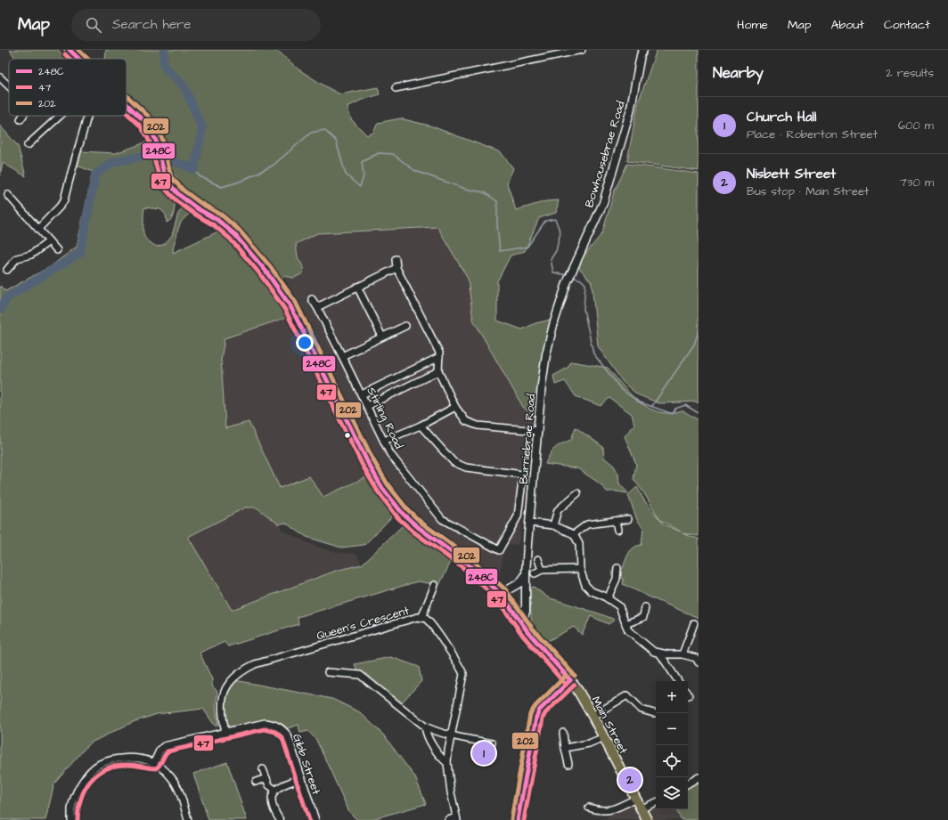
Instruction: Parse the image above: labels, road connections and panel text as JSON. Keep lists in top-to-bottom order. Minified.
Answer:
{"streets":{"main road":["Main Street"],"street":["Bowhousebrae Road","Stirling Road","Burniebrae Road","Queen's Crescent","Gibb Street"]},"crossings":[["Bowhousebrae Road","Burniebrae Road"],["Burniebrae Road","Main Street"],["Queen's Crescent","Gibb Street"]],"lines":["transit line 248C","transit line 202","transit line 47"],"legend":["248C","47","202"],"page":{"header":"Map","search":"Search here","nav":["Home","Map","About","Contact"],"heading":["Nearby","2 results"],"list":[{"mark":"1","name":"Church Hall","note":"Place · Roberton Street","value":"600 m"},{"mark":"2","name":"Nisbett Street","note":"Bus stop · Main Street","value":"730 m"}],"map_buttons":["+","−"],"pins":["1","2"]}}
